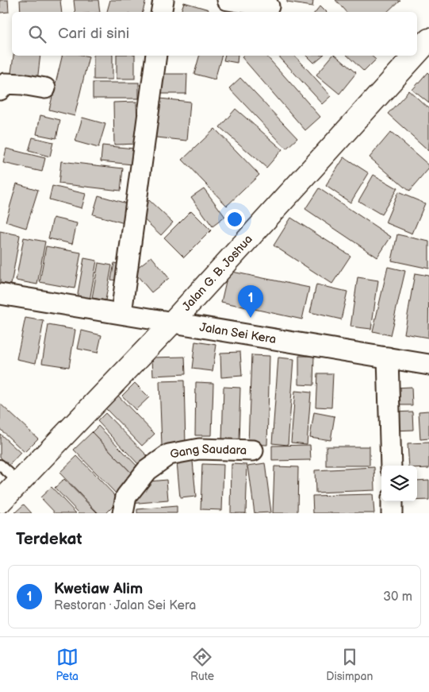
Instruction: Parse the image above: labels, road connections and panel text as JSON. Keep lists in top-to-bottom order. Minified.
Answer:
{"streets":{"street":["Jalan G. B. Joshua","Jalan Sei Kera","Gang Saudara"]},"crossings":[["Jalan G. B. Joshua","Jalan Sei Kera"]],"page":{"search":"Cari di sini","pins":"1","heading":"Terdekat","list":[{"mark":"1","name":"Kwetiaw Alim","note":"Restoran · Jalan Sei Kera","value":"30 m"}],"nav":["Peta","Rute","Disimpan"]}}
